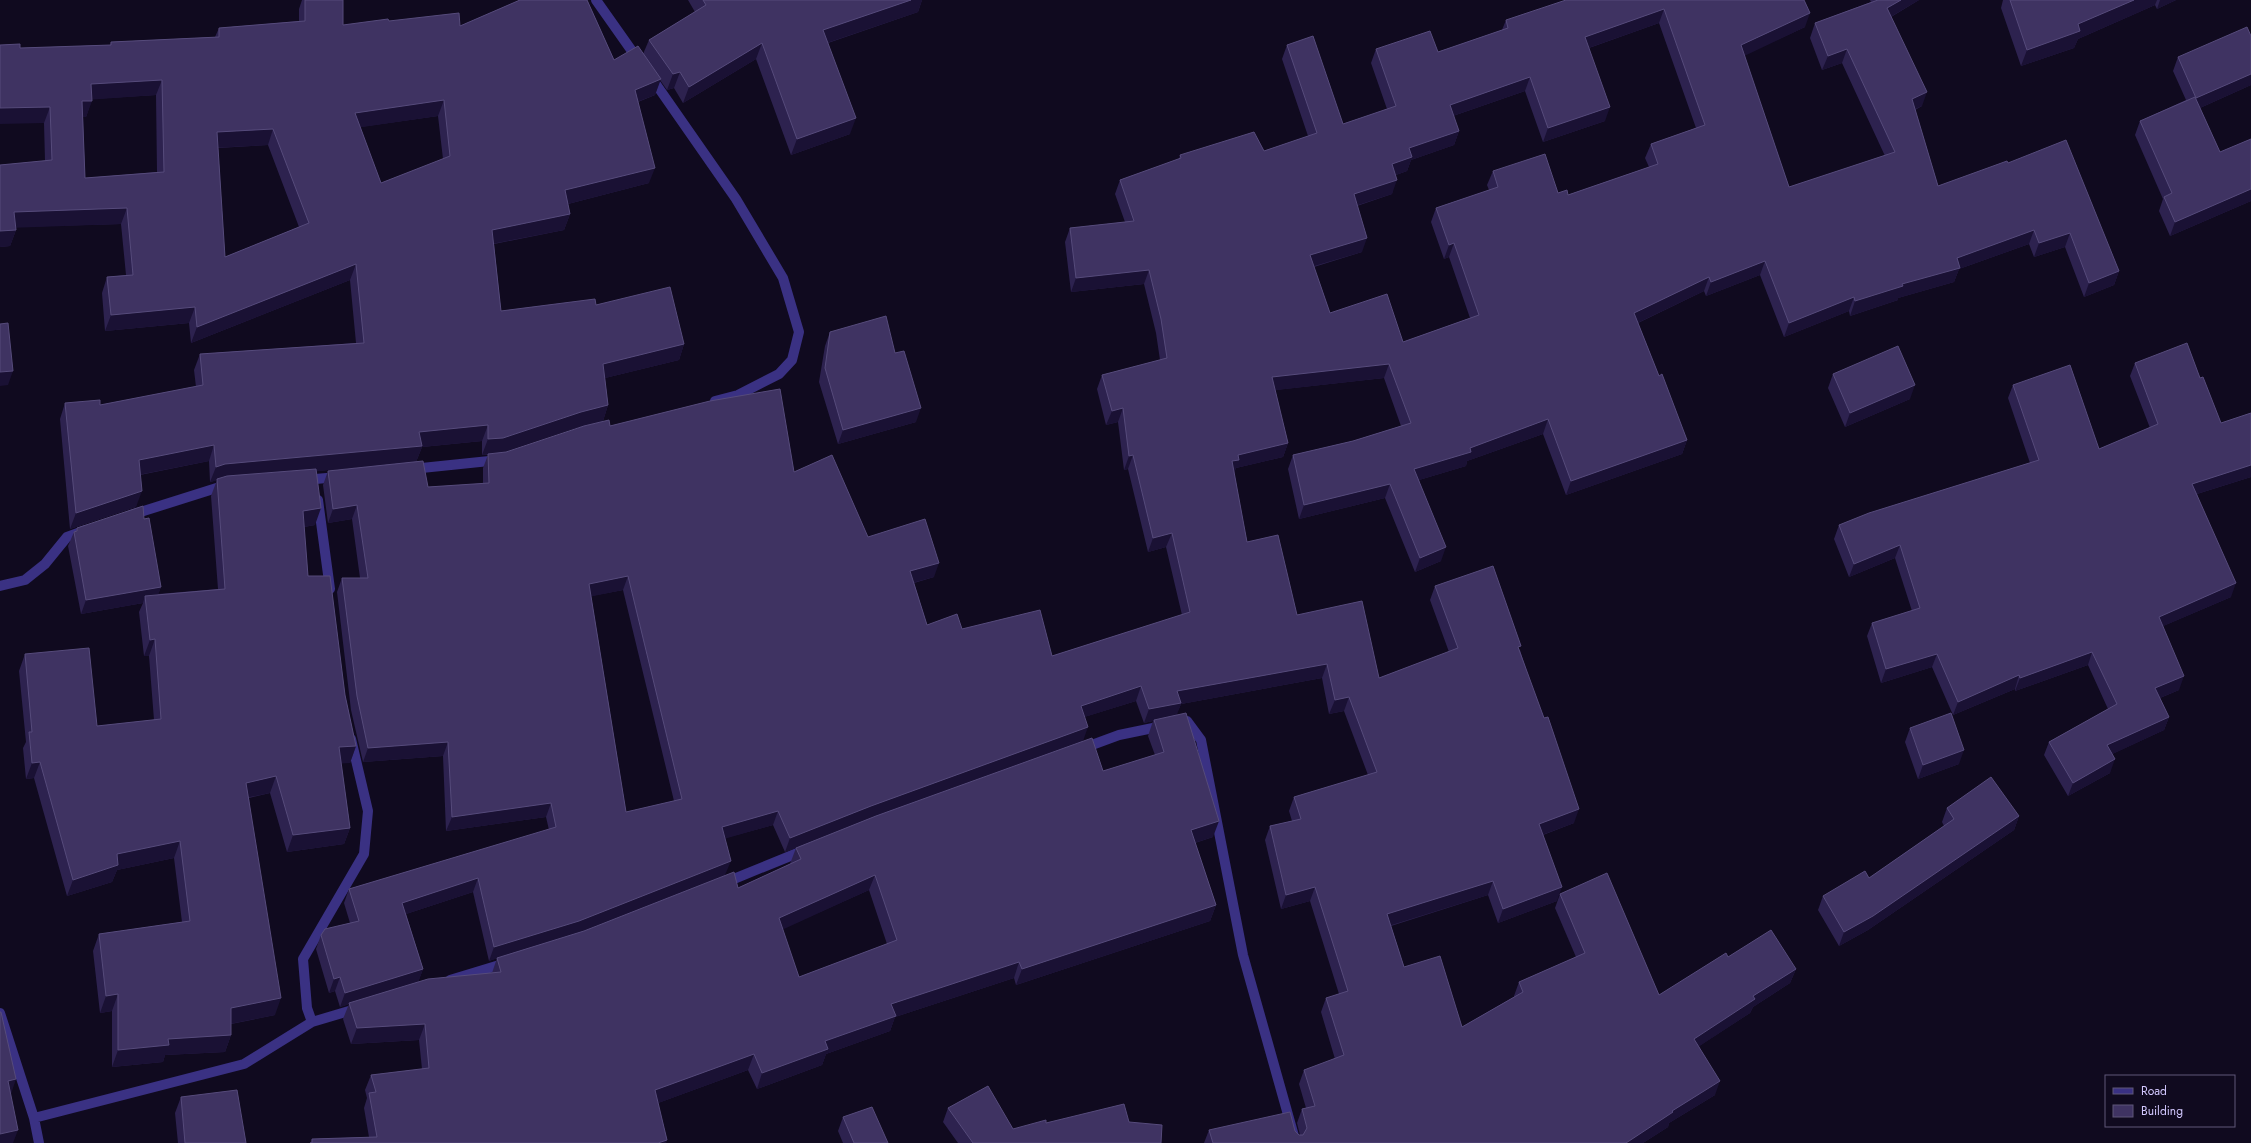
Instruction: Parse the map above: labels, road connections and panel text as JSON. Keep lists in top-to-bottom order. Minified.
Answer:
{"legend":["Road","Building"]}
